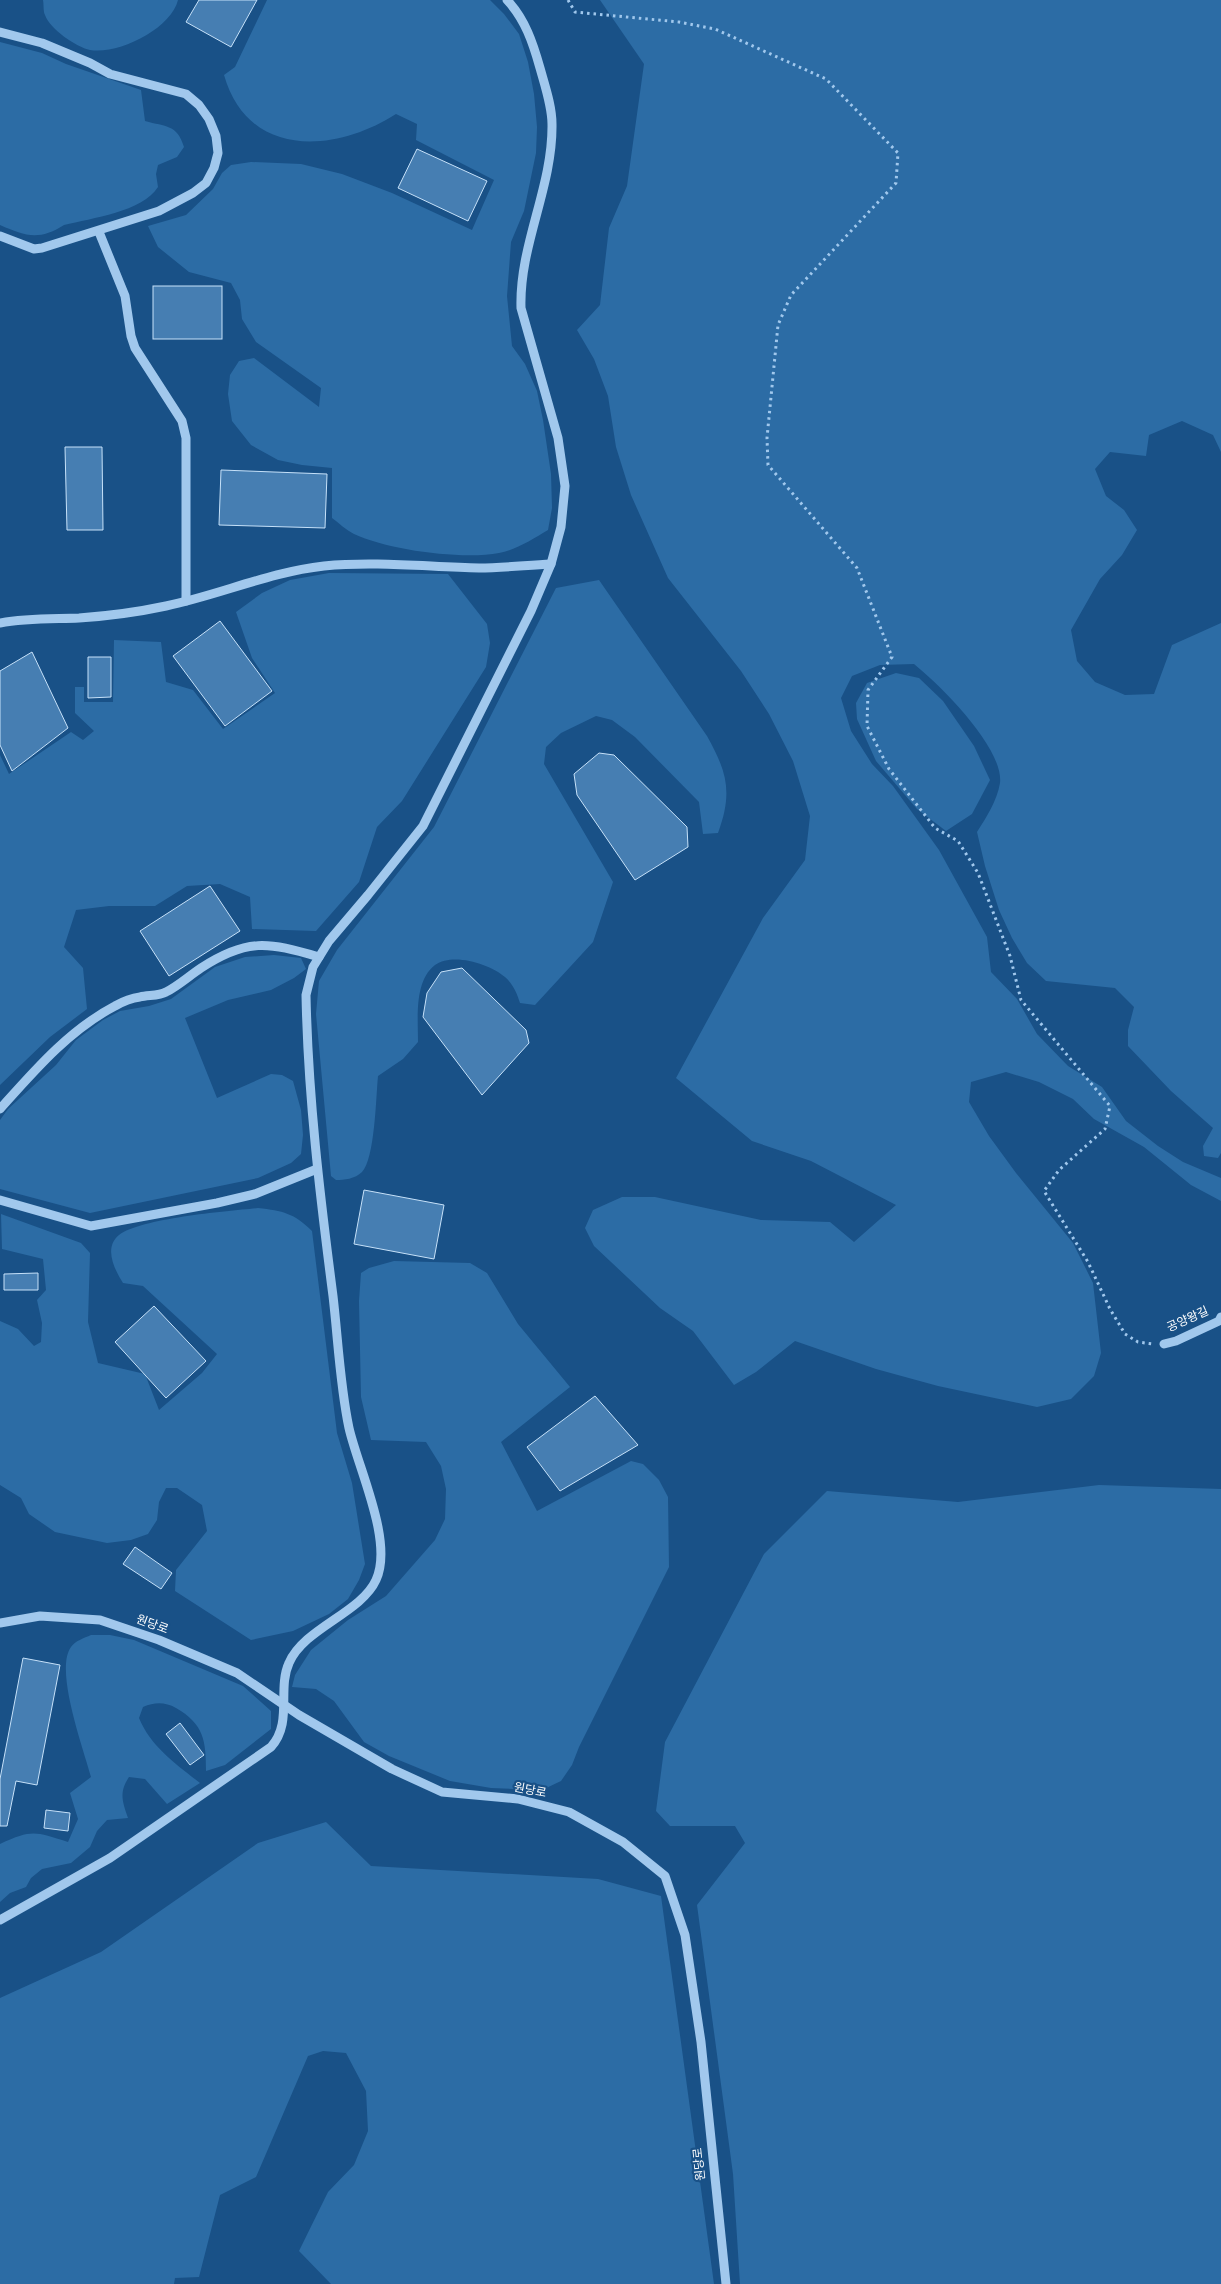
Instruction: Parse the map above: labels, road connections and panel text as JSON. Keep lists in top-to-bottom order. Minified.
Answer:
{"streets":{"street":["공양왕길","원당로"]}}
